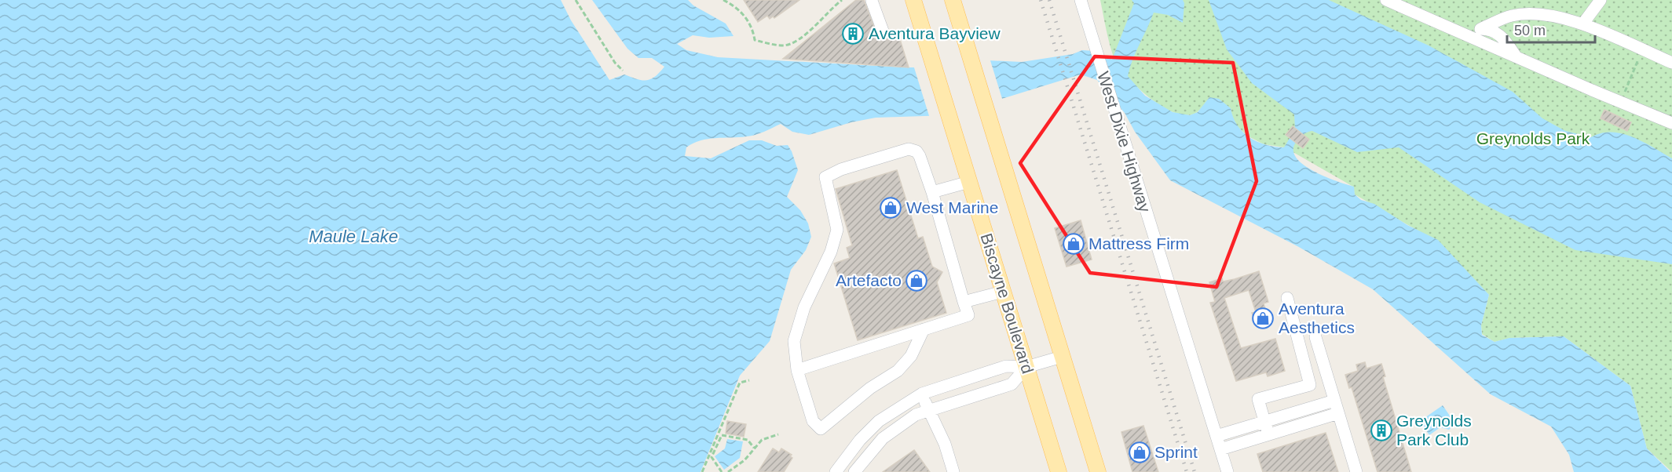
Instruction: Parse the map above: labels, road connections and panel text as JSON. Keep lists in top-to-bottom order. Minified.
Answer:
{"streets":{"main road":["Biscayne Boulevard"],"street":["West Dixie Highway"]},"water":["Maule Lake"],"parks":["Greynolds Park"],"places":{"building":["Aventura Bayview","Greynolds Park Club"],"shop":["West Marine","Mattress Firm","Artefacto","Aventura Aesthetics","Sprint"]},"scale_bar":"50 m"}
